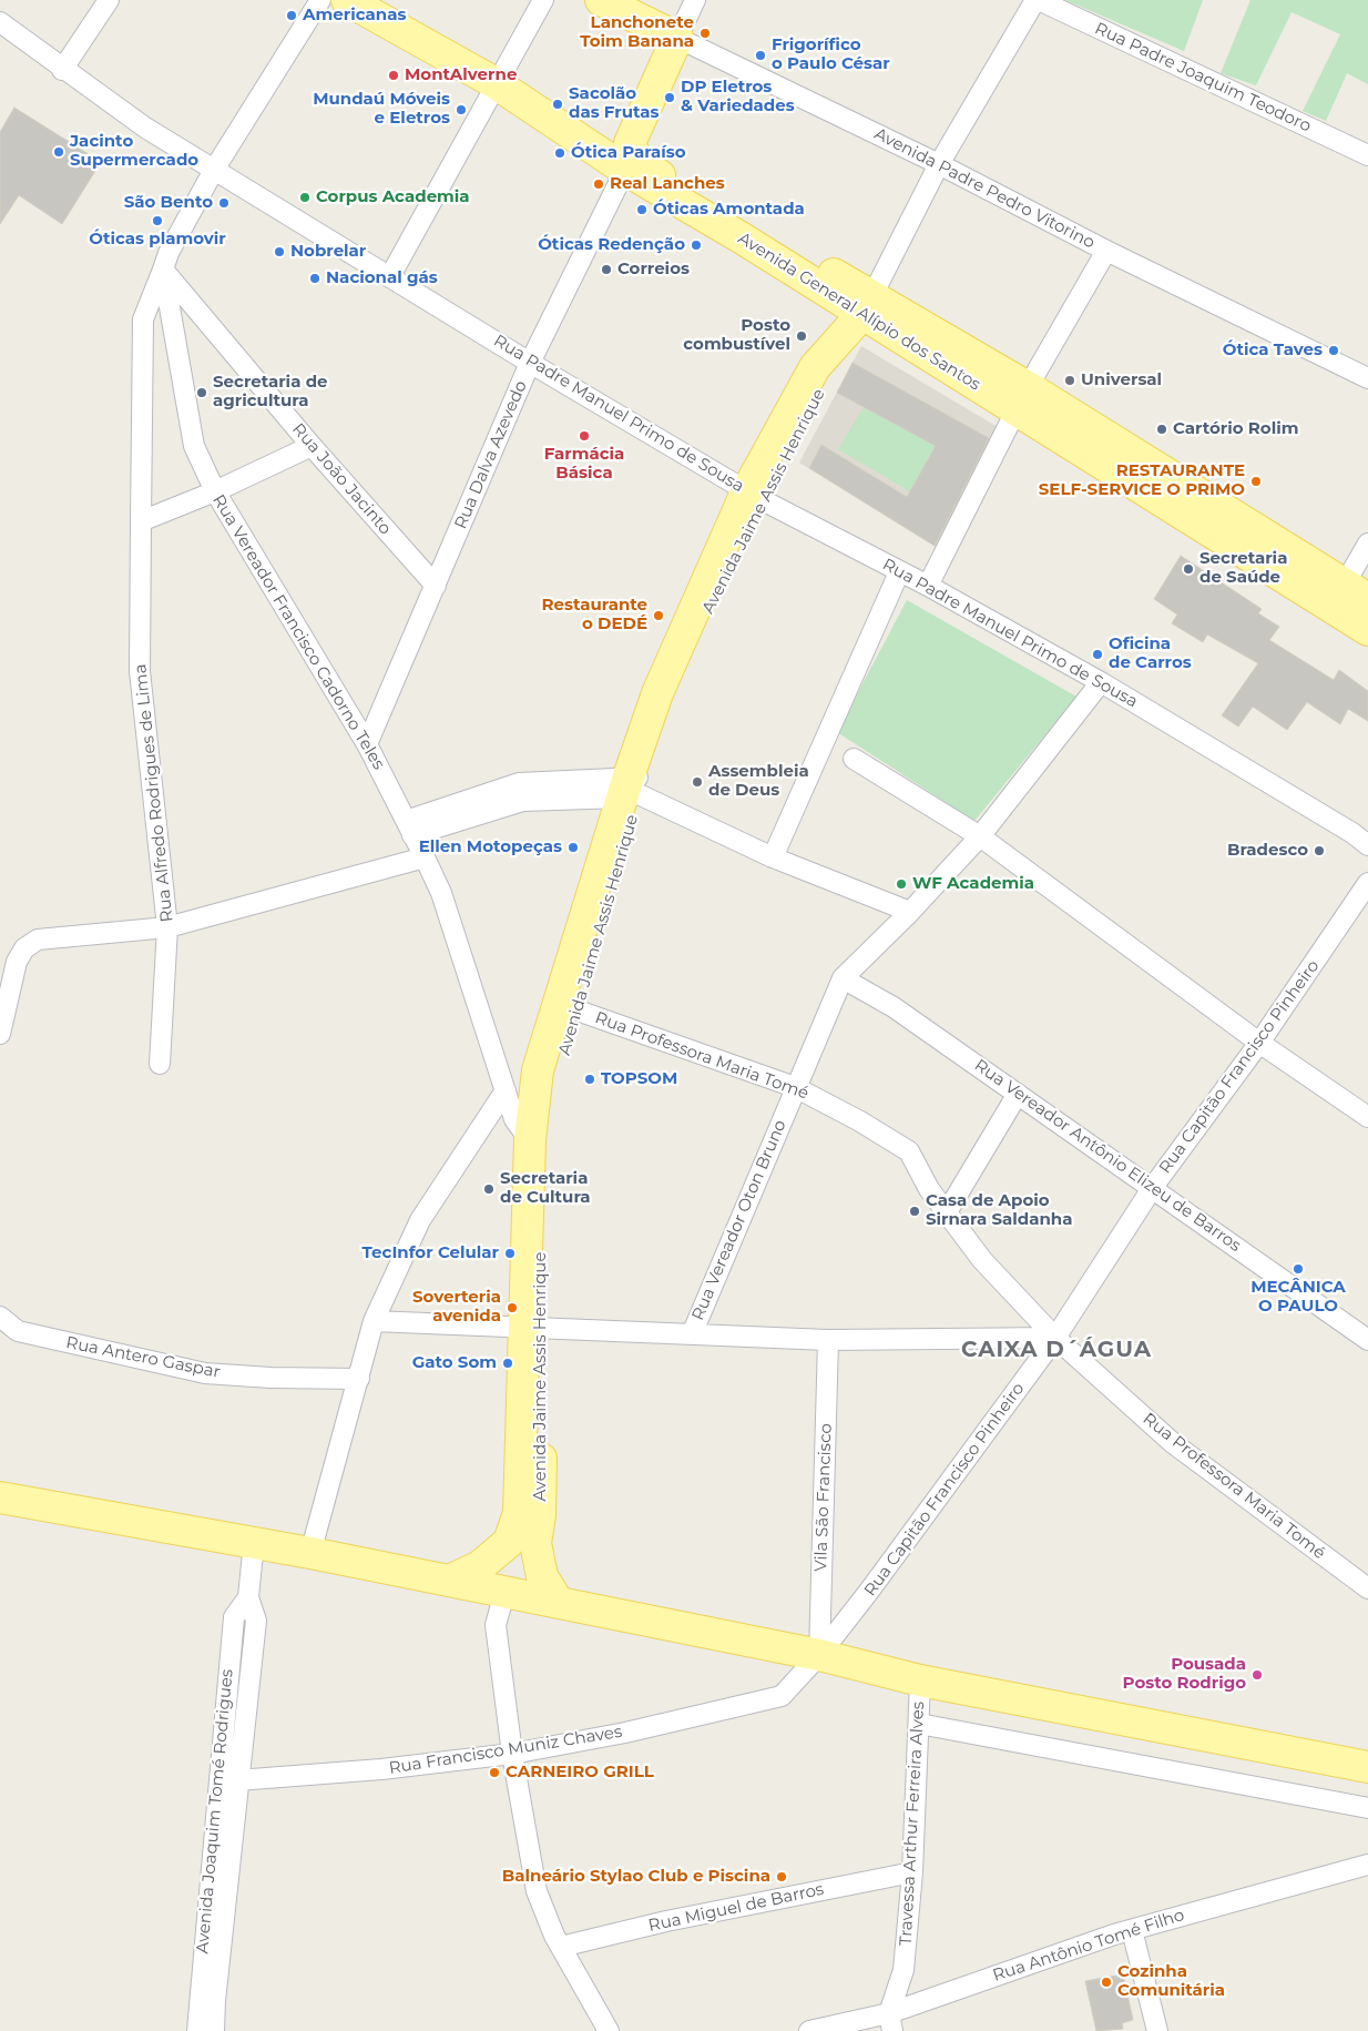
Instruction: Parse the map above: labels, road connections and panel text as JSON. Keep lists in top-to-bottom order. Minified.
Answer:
{"streets":{"main road":["Avenida Padre Pedro Vitorino","Avenida General Alípio dos Santos","Rua Dalva Azevedo","Avenida Jaime Assis Henrique"],"street":["Rua Padre Joaquim Teodoro","Rua Padre Manuel Primo de Sousa","Rua João Jacinto","Rua Vereador Francisco Cadorno Teles","Rua Alfredo Rodrigues de Lima","Rua Professora Maria Tomé","Rua Capitão Francisco Pinheiro","Rua Vereador Antônio Elizeu de Barros","Rua Vereador Oton Bruno","Rua Antero Gaspar","Vila São Francisco","Rua Francisco Muniz Chaves","Avenida Joaquim Tomé Rodrigues","Travessa Arthur Ferreira Alves","Rua Miguel de Barros","Rua Antônio Tomé Filho"]},"crossings":[["Avenida Padre Pedro Vitorino","Rua Dalva Azevedo"],["Avenida General Alípio dos Santos","Rua Dalva Azevedo"],["Avenida General Alípio dos Santos","Avenida Jaime Assis Henrique"],["Rua Padre Manuel Primo de Sousa","Rua Dalva Azevedo"],["Rua Padre Manuel Primo de Sousa","Avenida Jaime Assis Henrique"],["Rua Padre Manuel Primo de Sousa","Rua Vereador Oton Bruno"],["Rua Dalva Azevedo","Rua João Jacinto"],["Rua Dalva Azevedo","Rua Vereador Francisco Cadorno Teles"],["Rua João Jacinto","Rua Vereador Francisco Cadorno Teles"],["Rua João Jacinto","Rua Alfredo Rodrigues de Lima"],["Avenida Jaime Assis Henrique","Rua Vereador Francisco Cadorno Teles"],["Avenida Jaime Assis Henrique","Rua Professora Maria Tomé"],["Rua Vereador Francisco Cadorno Teles","Rua Alfredo Rodrigues de Lima"],["Rua Professora Maria Tomé","Rua Capitão Francisco Pinheiro"],["Rua Professora Maria Tomé","Rua Vereador Oton Bruno"],["Rua Capitão Francisco Pinheiro","Rua Vereador Antônio Elizeu de Barros"],["Rua Capitão Francisco Pinheiro","Vila São Francisco"],["Rua Capitão Francisco Pinheiro","Rua Francisco Muniz Chaves"],["Rua Vereador Antônio Elizeu de Barros","Rua Vereador Oton Bruno"],["Vila São Francisco","Rua Francisco Muniz Chaves"],["Rua Francisco Muniz Chaves","Avenida Joaquim Tomé Rodrigues"],["Travessa Arthur Ferreira Alves","Rua Miguel de Barros"],["Travessa Arthur Ferreira Alves","Rua Antônio Tomé Filho"]],"districts":["CAIXA D´ÁGUA"],"places":["Americanas","Lanchonete Toim Banana","Frigorífico o Paulo César","MontAlverne","DP Eletros & Variedades","Sacolão das Frutas","Mundaú Móveis e Eletros","Jacinto Supermercado","Ótica Paraíso","Real Lanches","Corpus Academia","São Bento","Óticas Amontada","Óticas plamovir","Óticas Redenção","Nobrelar","Correios","Nacional gás","Posto combustível","Ótica Taves","Universal","Secretaria de agricultura","Cartório Rolim","Farmácia Básica","RESTAURANTE SELF-SERVICE O PRIMO","Secretaria de Saúde","Restaurante o DEDÉ","Oficina de Carros","Assembleia de Deus","Ellen Motopeças","Bradesco","WF Academia","TOPSOM","Secretaria de Cultura","Casa de Apoio Sirnara Saldanha","TecInfor Celular","MECÂNICA O PAULO","Soverteria avenida","Gato Som","Pousada Posto Rodrigo","CARNEIRO GRILL","Balneário Stylao Club e Piscina","Cozinha Comunitária"]}
